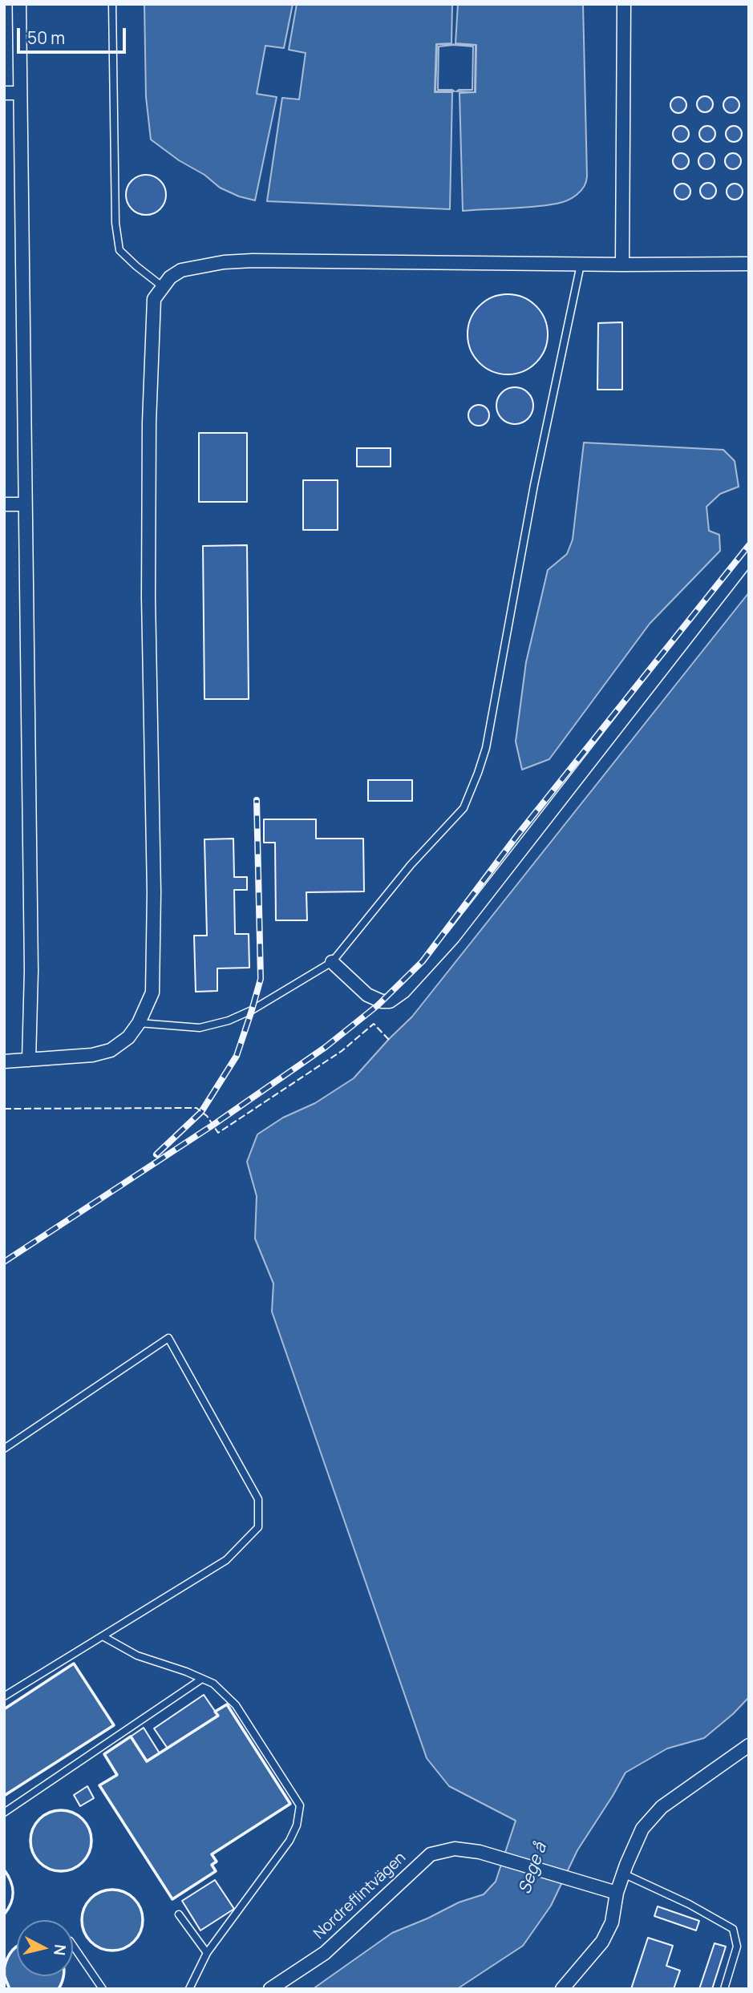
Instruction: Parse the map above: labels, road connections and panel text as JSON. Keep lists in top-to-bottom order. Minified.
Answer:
{"streets":{"street":["Nordreflintvägen"]},"water":["Sege å"],"scale_bar":"50 m","north":"right"}
